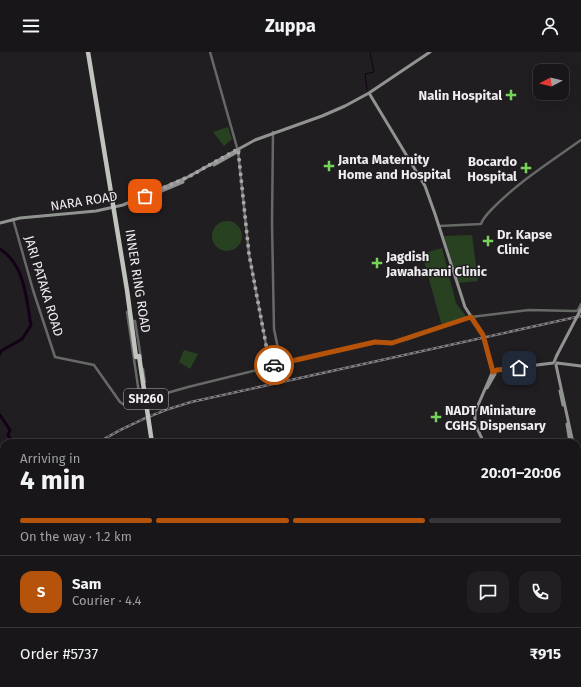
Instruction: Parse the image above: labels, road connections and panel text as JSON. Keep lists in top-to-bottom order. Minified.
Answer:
{"streets":{"highway":["INNER RING ROAD","SH260"],"main road":["NARA ROAD"],"street":["JARI PATAKA ROAD"]},"crossings":[["NARA ROAD","INNER RING ROAD"],["NARA ROAD","JARI PATAKA ROAD"]],"places":{"health":["Nalin Hospital","Janta Maternity Home and Hospital","Bocardo Hospital","Dr. Kapse Clinic","Jagdish Jawaharani Clinic","NADT Miniature CGHS Dispensary"]},"north":"left","page":{"header":"Zuppa","heading":["4 min","Arriving in","20:01–20:06"],"panel":["Sam","Courier · 4.4","Order #5737","₹915"],"bar":"On the way · 1.2 km","round":"S"}}
